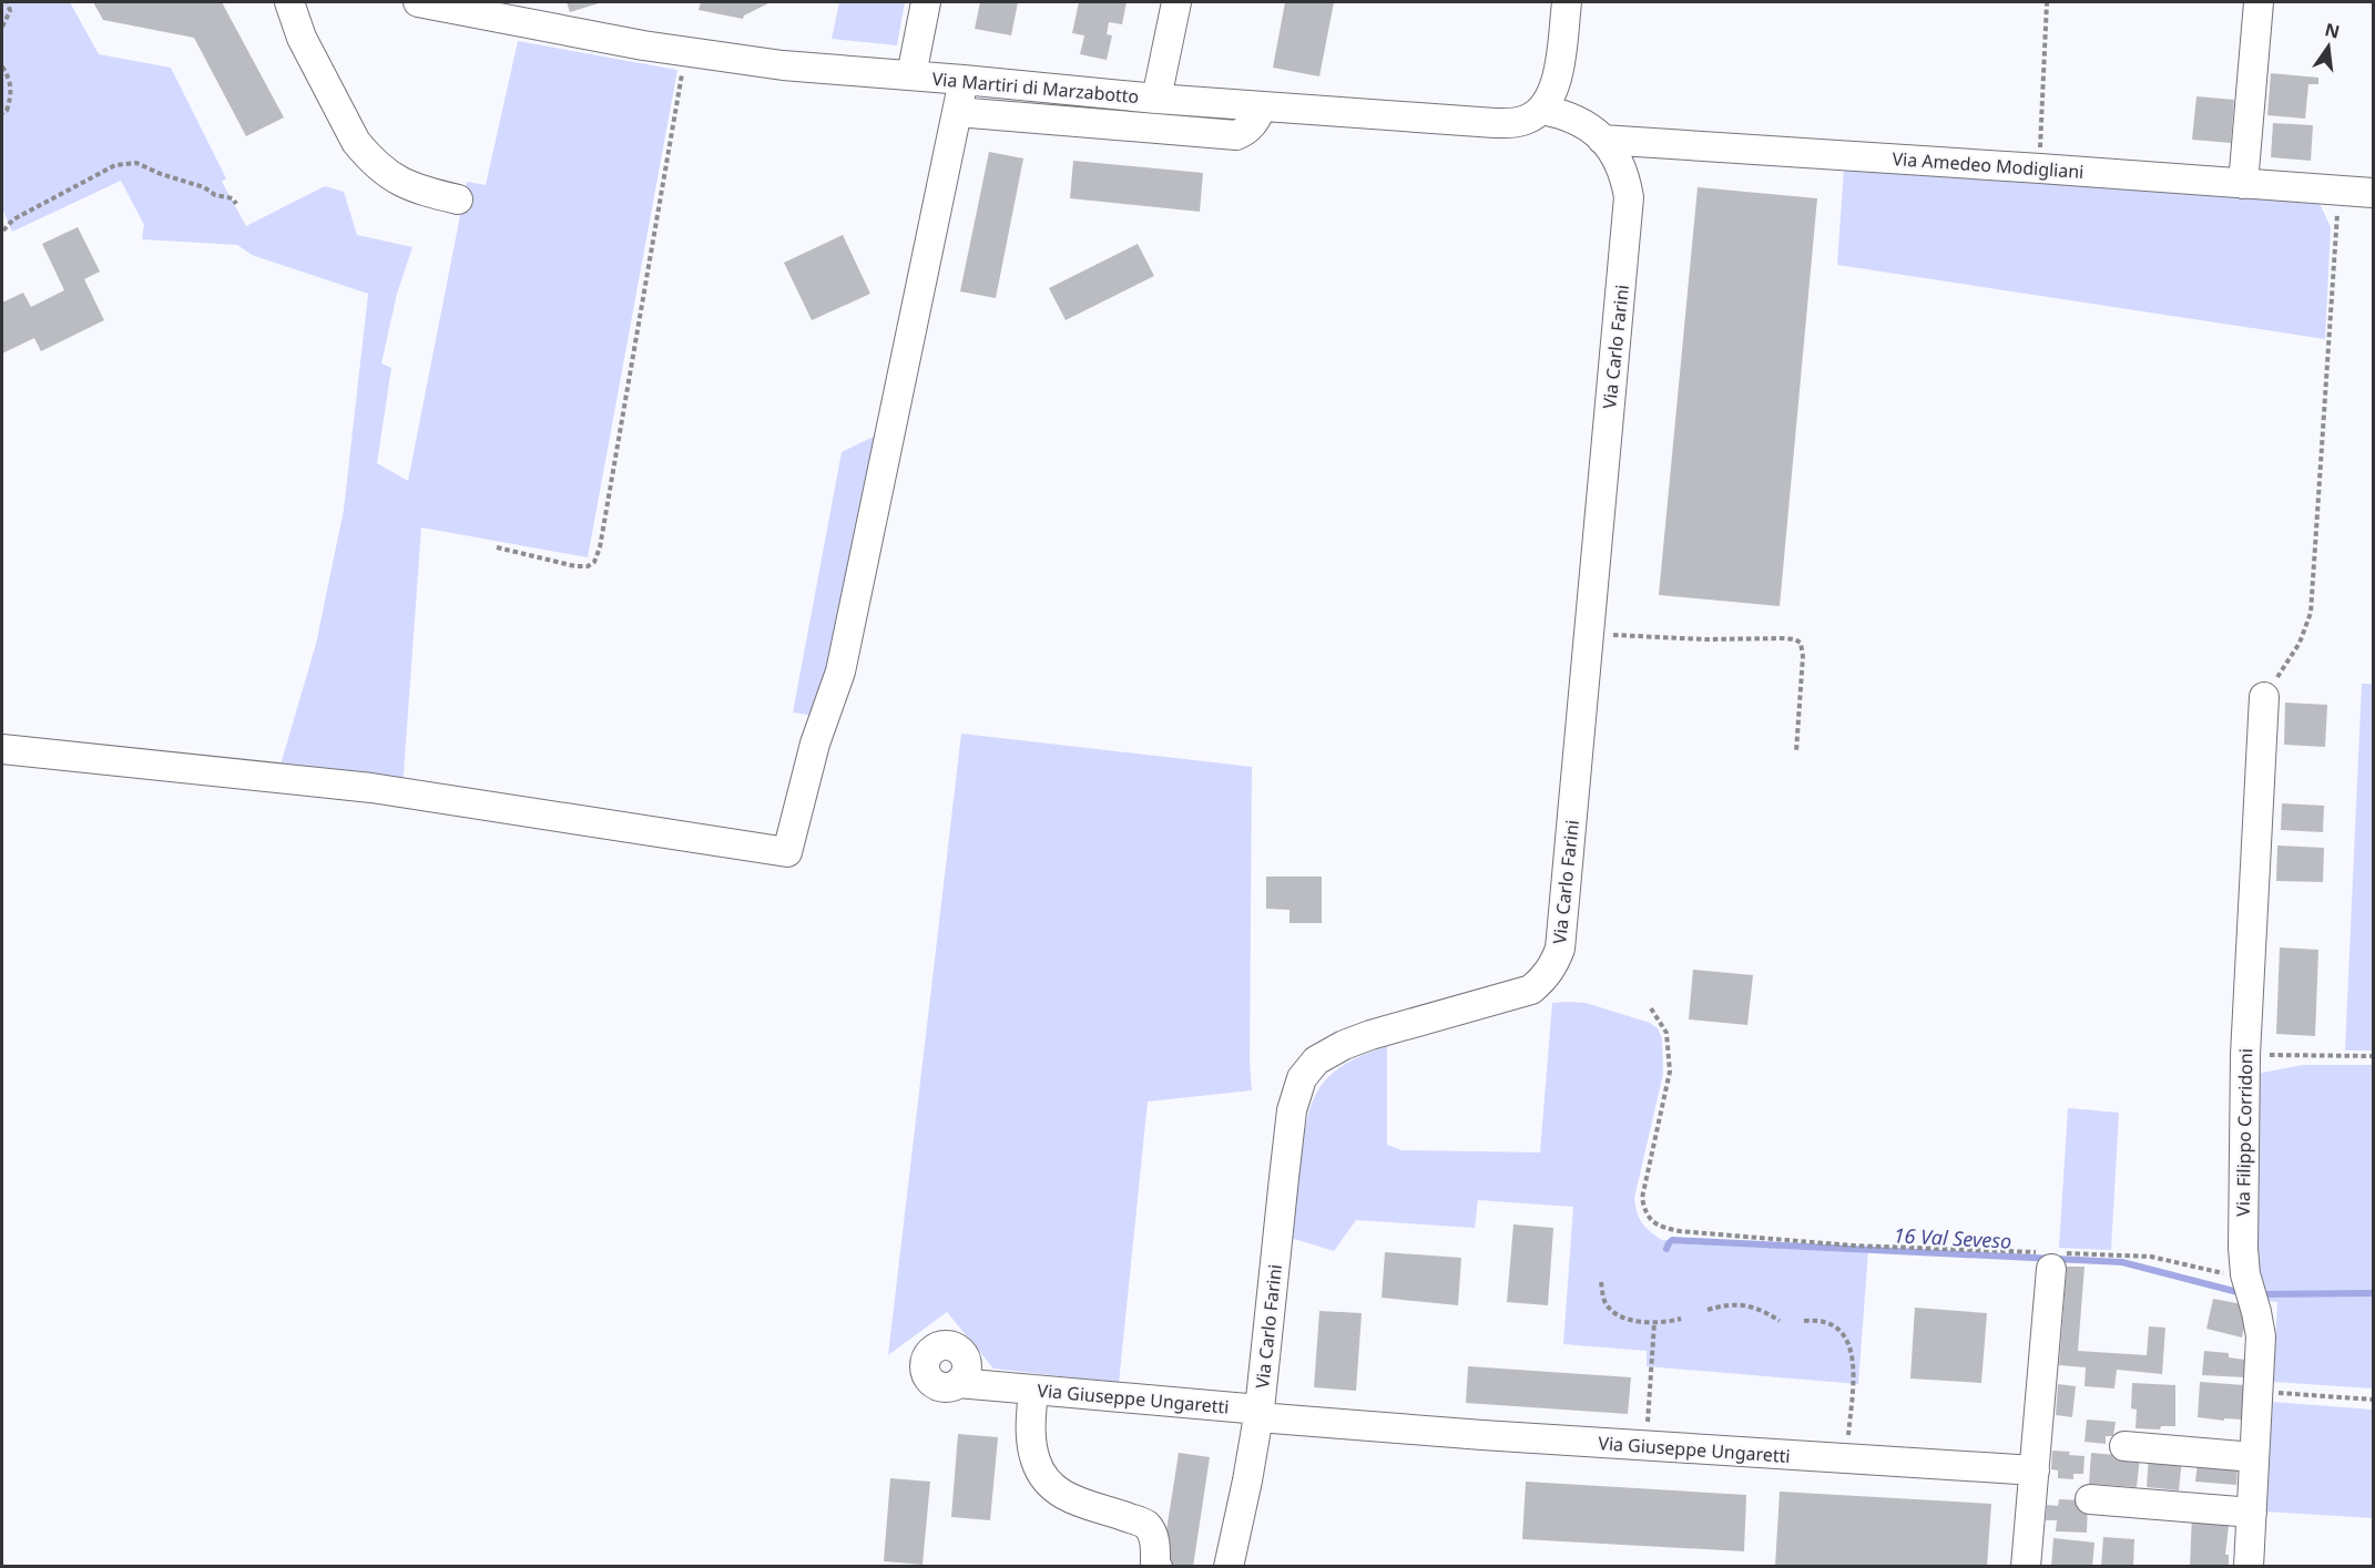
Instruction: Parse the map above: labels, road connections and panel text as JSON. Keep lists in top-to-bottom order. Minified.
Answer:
{"streets":{"street":["Via Martiri di Marzabotto","Via Amedeo Modigliani","Via Carlo Farini","Via Filippo Corridoni","Via Giuseppe Ungaretti"]},"crossings":[["Via Martiri di Marzabotto","Via Carlo Farini"],["Via Amedeo Modigliani","Via Carlo Farini"],["Via Carlo Farini","Via Giuseppe Ungaretti"]],"water":["16 Val Seveso"],"north":"top"}
